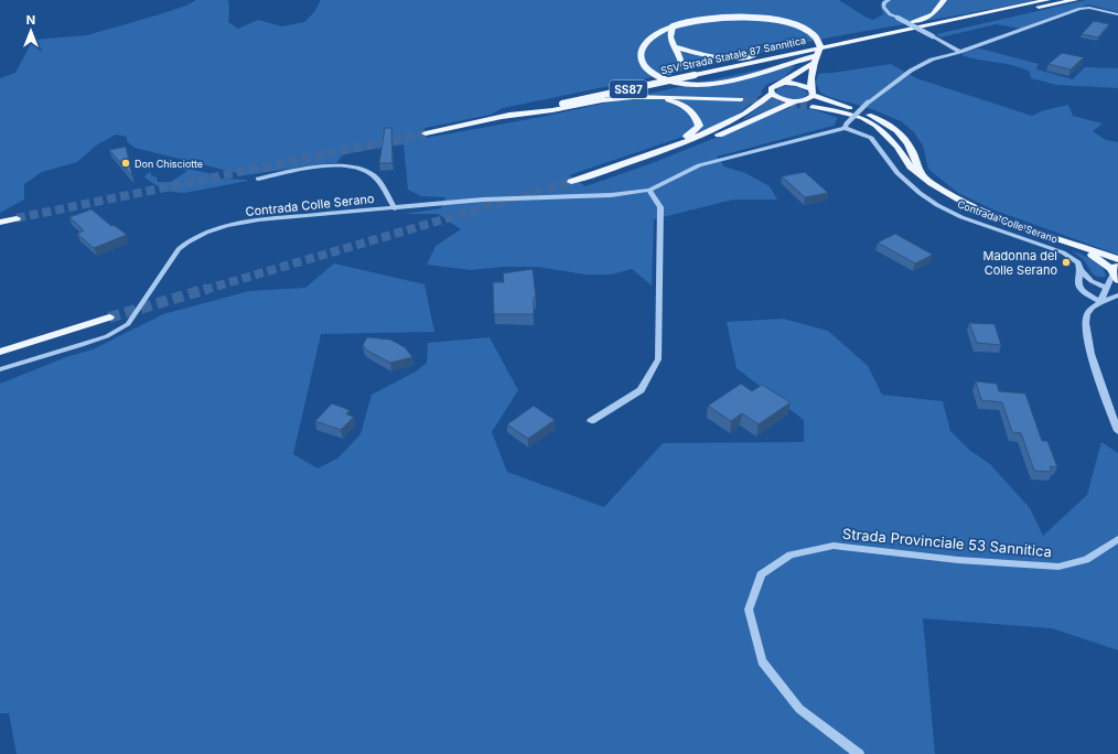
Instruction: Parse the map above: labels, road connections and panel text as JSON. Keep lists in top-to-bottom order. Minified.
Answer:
{"streets":{"main road":["SSV Strada Statale 87 Sannitica","SS87"],"street":["Contrada Colle Serano","Strada Provinciale 53 Sannitica"]},"places":["Don Chisciotte","Madonna del Colle Serano"],"north":"top"}
